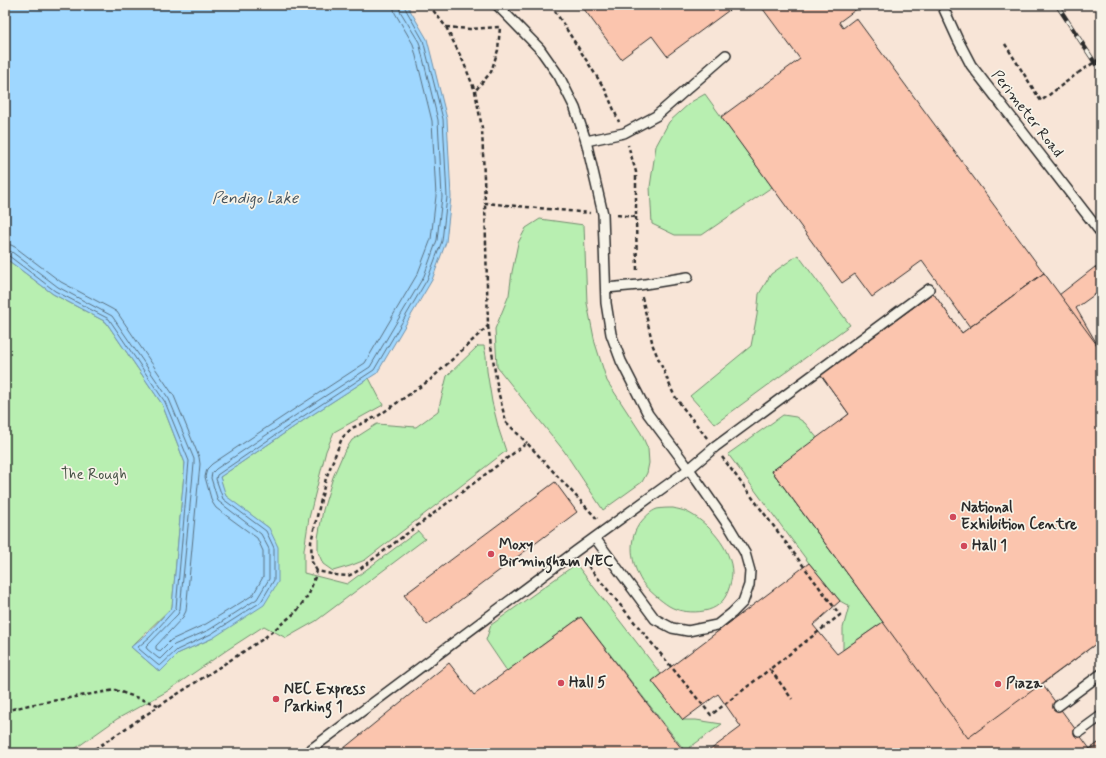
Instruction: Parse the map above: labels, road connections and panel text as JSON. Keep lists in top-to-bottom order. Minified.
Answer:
{"streets":{"lane":["Perimeter Road"]},"water":["Pendigo Lake"],"parks":["The Rough"],"places":["National Exhibition Centre","Hall 1","Moxy Birmingham NEC","Hall 5","Piaza","NEC Express Parking 1"]}
